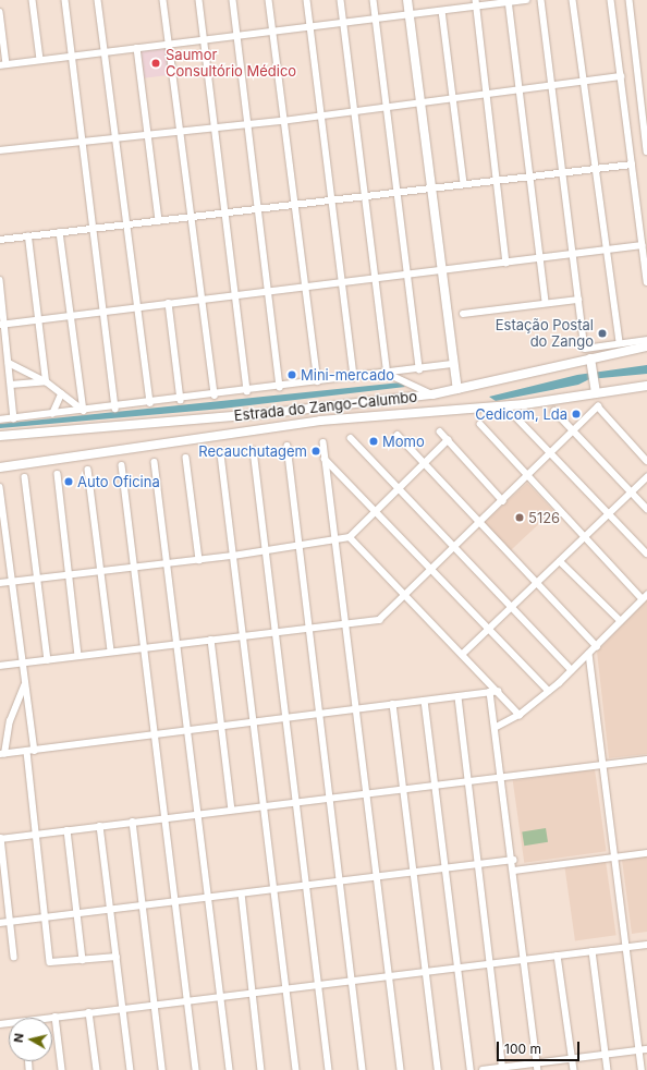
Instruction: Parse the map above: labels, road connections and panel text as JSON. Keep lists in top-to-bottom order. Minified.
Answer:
{"streets":{"main road":["Estrada do Zango-Calumbo"]},"places":["Saumor Consultório Médico","Estação Postal do Zango","Mini-mercado","Cedicom, Lda","Momo","Recauchutagem","Auto Oficina","5126"],"scale_bar":"100 m","north":"left"}
